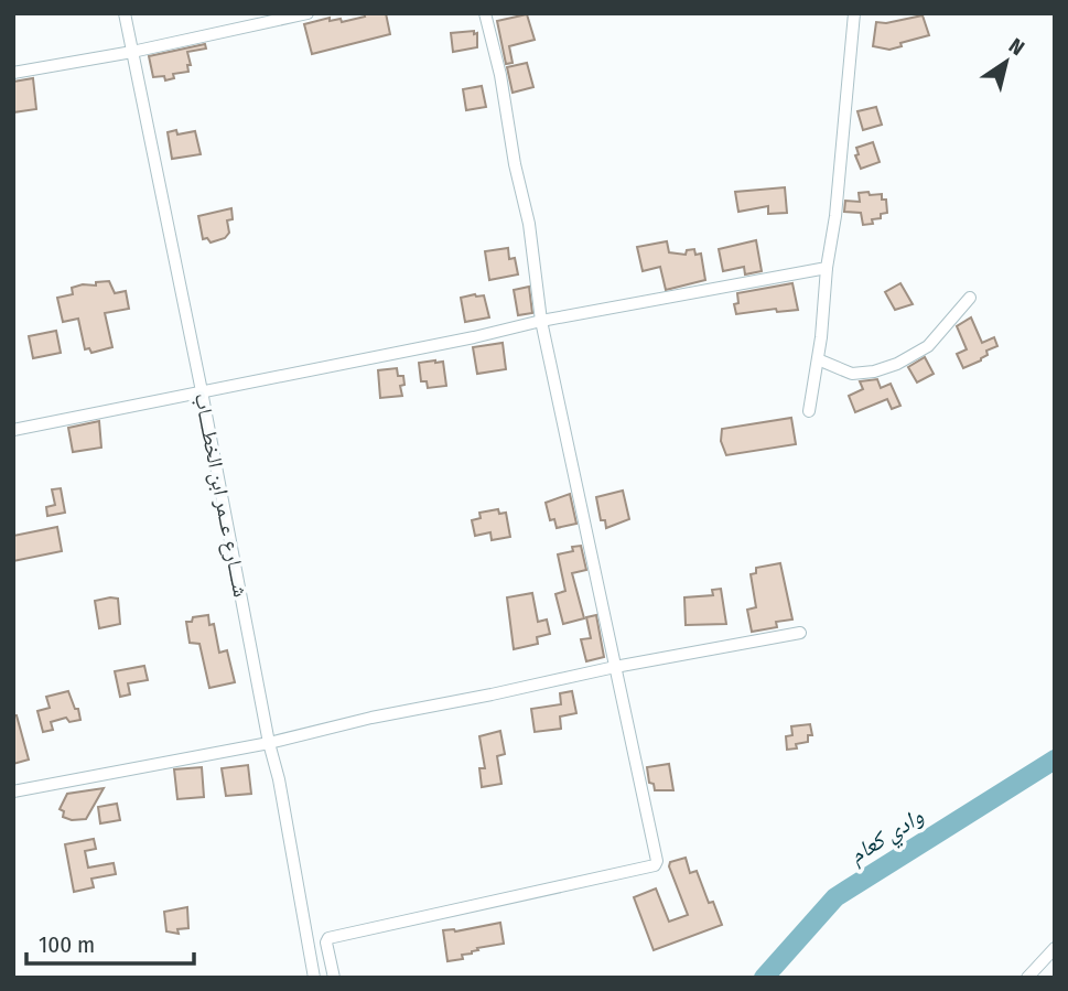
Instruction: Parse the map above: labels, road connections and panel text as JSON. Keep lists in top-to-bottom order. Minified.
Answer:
{"streets":{"street":["شــــارع عــمر ابن الخطــــاب"]},"water":["وادي كعام"],"scale_bar":"100 m","north":"top right"}
